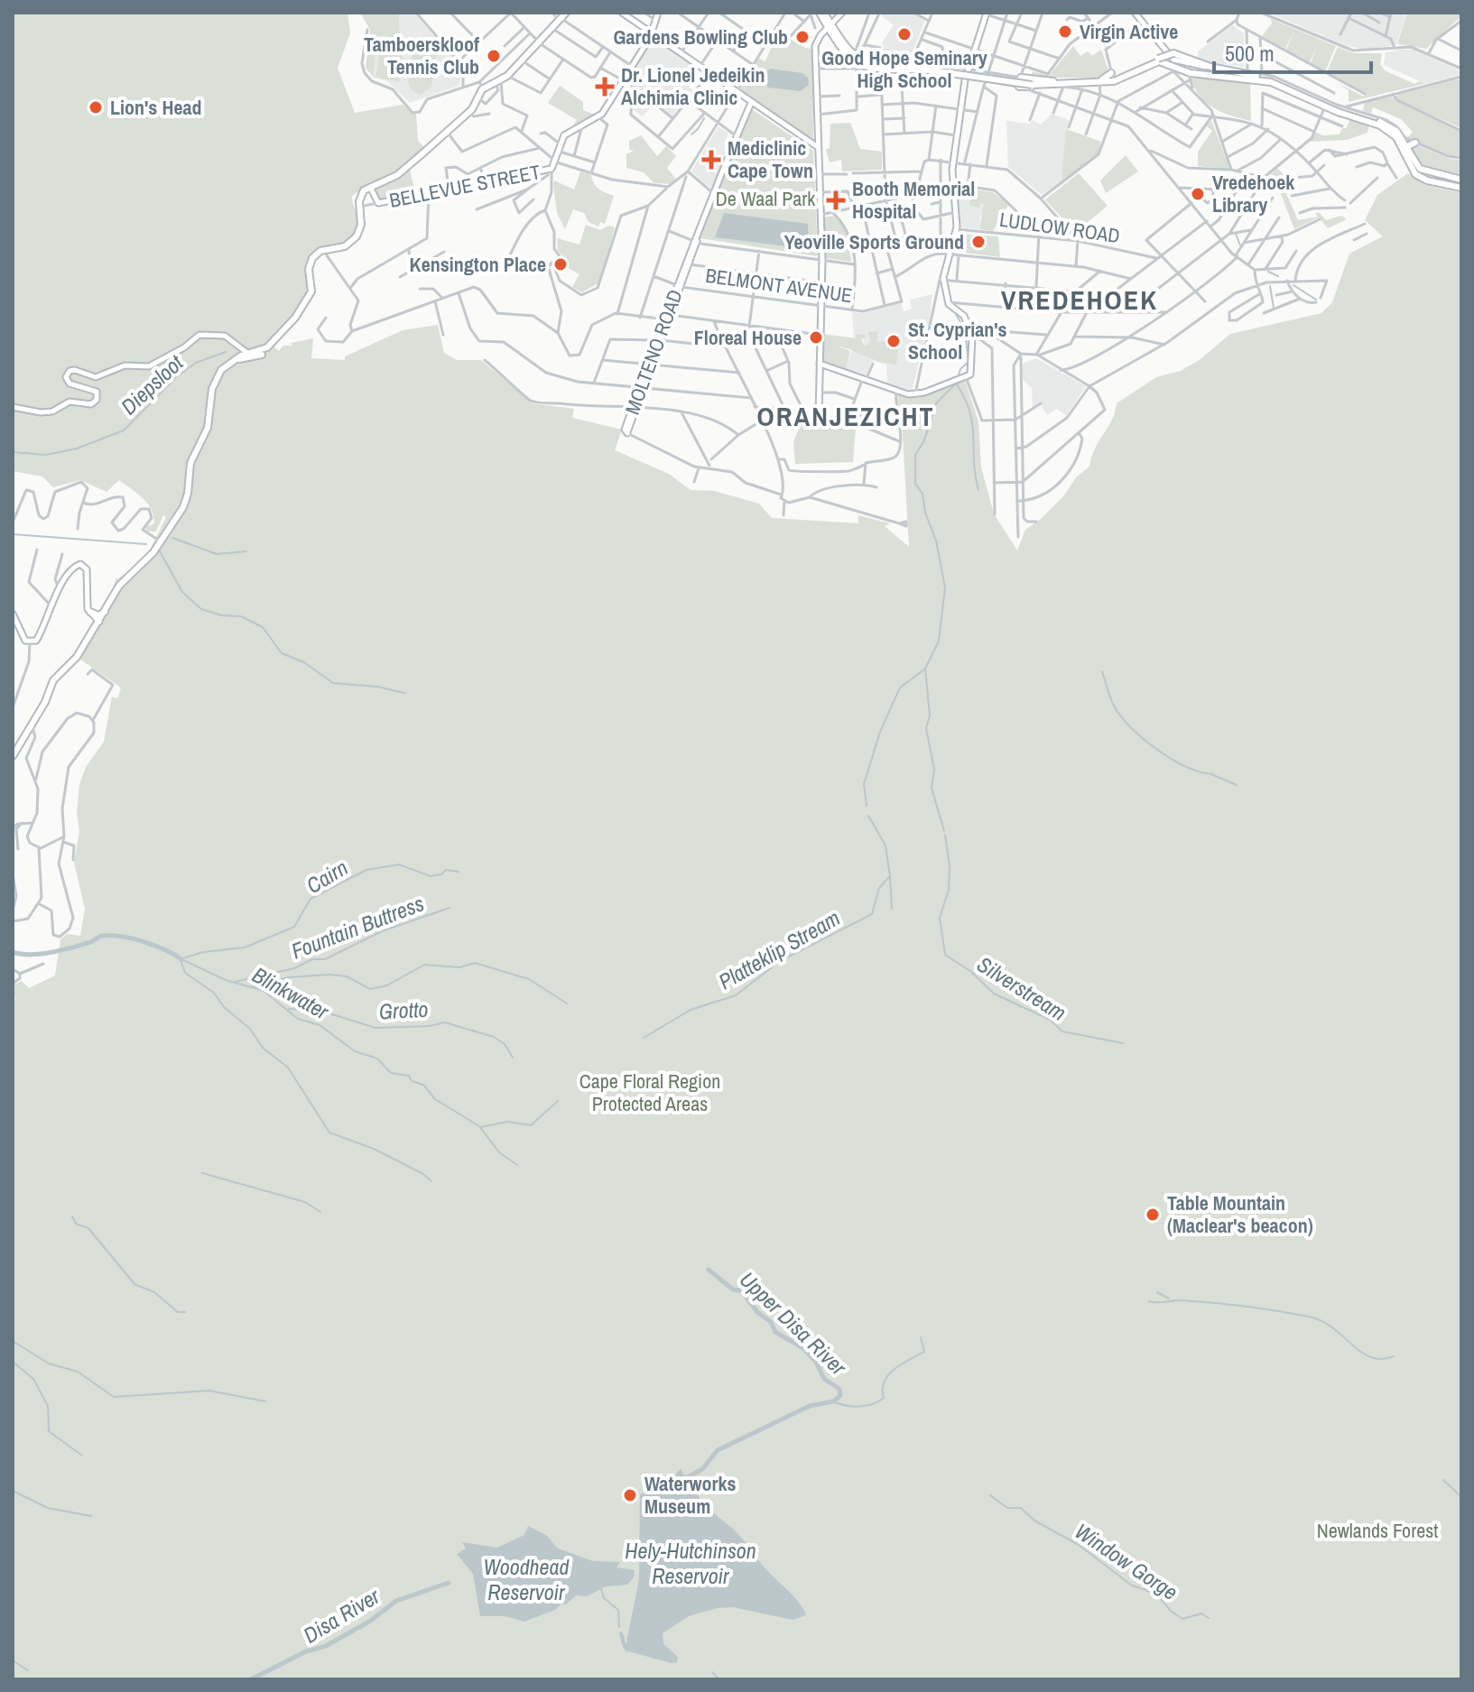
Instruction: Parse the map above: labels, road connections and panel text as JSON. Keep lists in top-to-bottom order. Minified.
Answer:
{"streets":{"street":["BELLEVUE STREET","LUDLOW ROAD","BELMONT AVENUE","MOLTENO ROAD"]},"crossings":[["BELMONT AVENUE","MOLTENO ROAD"]],"districts":["VREDEHOEK","ORANJEZICHT"],"water":["Diepsloot","Cairn","Fountain Buttress","Platteklip Stream","Silverstream","Blinkwater","Grotto","Upper Disa River","Hely-Hutchinson Reservoir","Window Gorge","Woodhead Reservoir","Disa River"],"parks":["De Waal Park","Cape Floral Region Protected Areas","Newlands Forest"],"places":{"other":["Virgin Active","Good Hope Seminary High School","Gardens Bowling Club","Tamboerskloof Tennis Club","Lion's Head","Vredehoek Library","Yeoville Sports Ground","Kensington Place","Floreal House","St. Cyprian's School","Table Mountain (Maclear's beacon)","Waterworks Museum"],"health":["Dr. Lionel Jedeikin Alchimia Clinic","Mediclinic Cape Town","Booth Memorial Hospital"]},"scale_bar":"500 m"}
